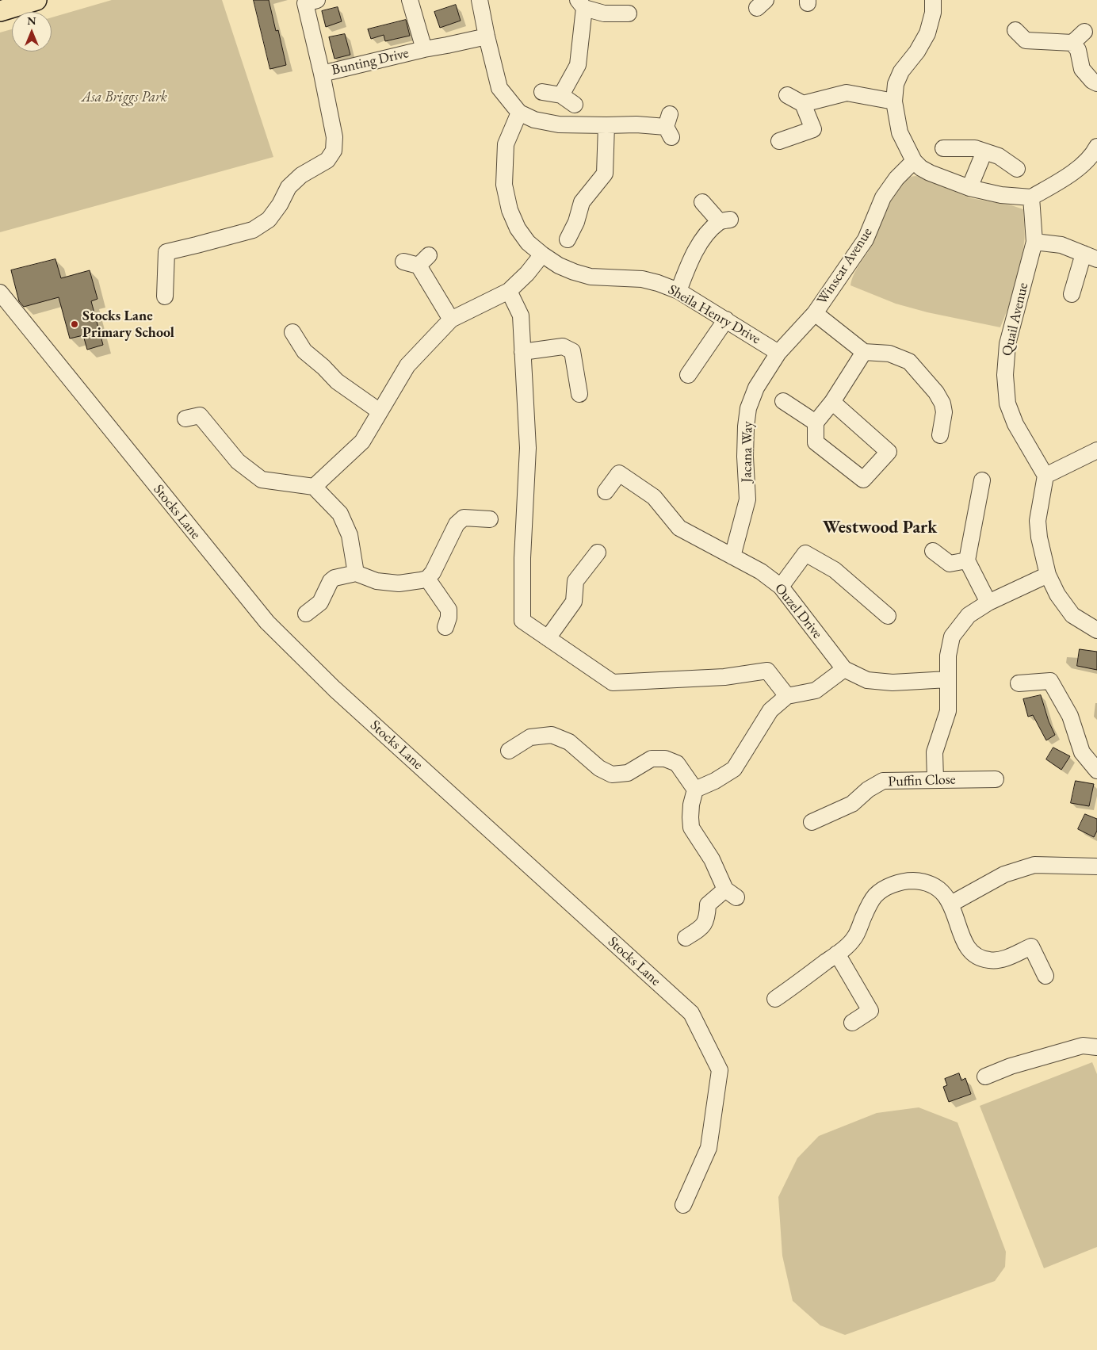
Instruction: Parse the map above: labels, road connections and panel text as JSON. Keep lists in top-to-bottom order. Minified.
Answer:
{"streets":{"street":["Bunting Drive","Winscar Avenue","Sheila Henry Drive","Quail Avenue","Jacana Way","Stocks Lane","Ouzel Drive","Puffin Close"]},"crossings":[["Winscar Avenue","Sheila Henry Drive"],["Winscar Avenue","Jacana Way"],["Sheila Henry Drive","Jacana Way"],["Jacana Way","Ouzel Drive"]],"districts":["Westwood Park"],"parks":["Asa Briggs Park"],"places":["Stocks Lane Primary School"],"north":"top"}
